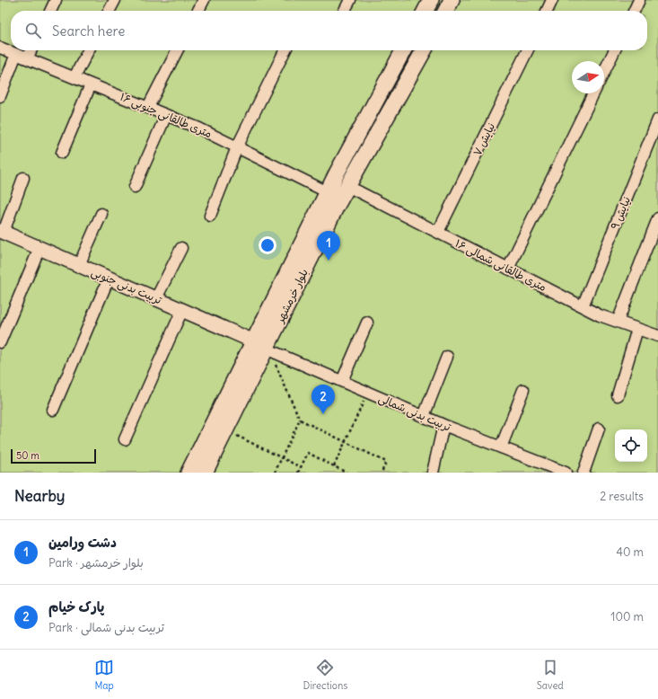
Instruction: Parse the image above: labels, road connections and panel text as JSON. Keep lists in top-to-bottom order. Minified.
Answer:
{"streets":{"main road":["بلوار خرمشهر"],"street":["۱۶ متری طالقانی جنوبی","نیایش ۷","نیایش ۹","۱۶ متری طالقانی شمالی","تربیت بدنی جنوبی","تربیت بدنی شمالی"]},"crossings":[["۱۶ متری طالقانی جنوبی","بلوار خرمشهر"],["نیایش ۷","۱۶ متری طالقانی شمالی"],["نیایش ۹","۱۶ متری طالقانی شمالی"],["۱۶ متری طالقانی شمالی","بلوار خرمشهر"],["تربیت بدنی جنوبی","بلوار خرمشهر"],["تربیت بدنی جنوبی","تربیت بدنی شمالی"],["بلوار خرمشهر","تربیت بدنی شمالی"]],"scale_bar":"50 m","north":"right","page":{"search":"Search here","pins":["1","2"],"scale":"50 m","heading":["Nearby","2 results"],"list":[{"mark":"1","name":"دشت ورامین","note":"Park · بلوار خرمشهر","value":"40 m"},{"mark":"2","name":"پارک خیام","note":"Park · تربیت بدنی شمالی","value":"100 m"}],"nav":["Map","Directions","Saved"]}}
